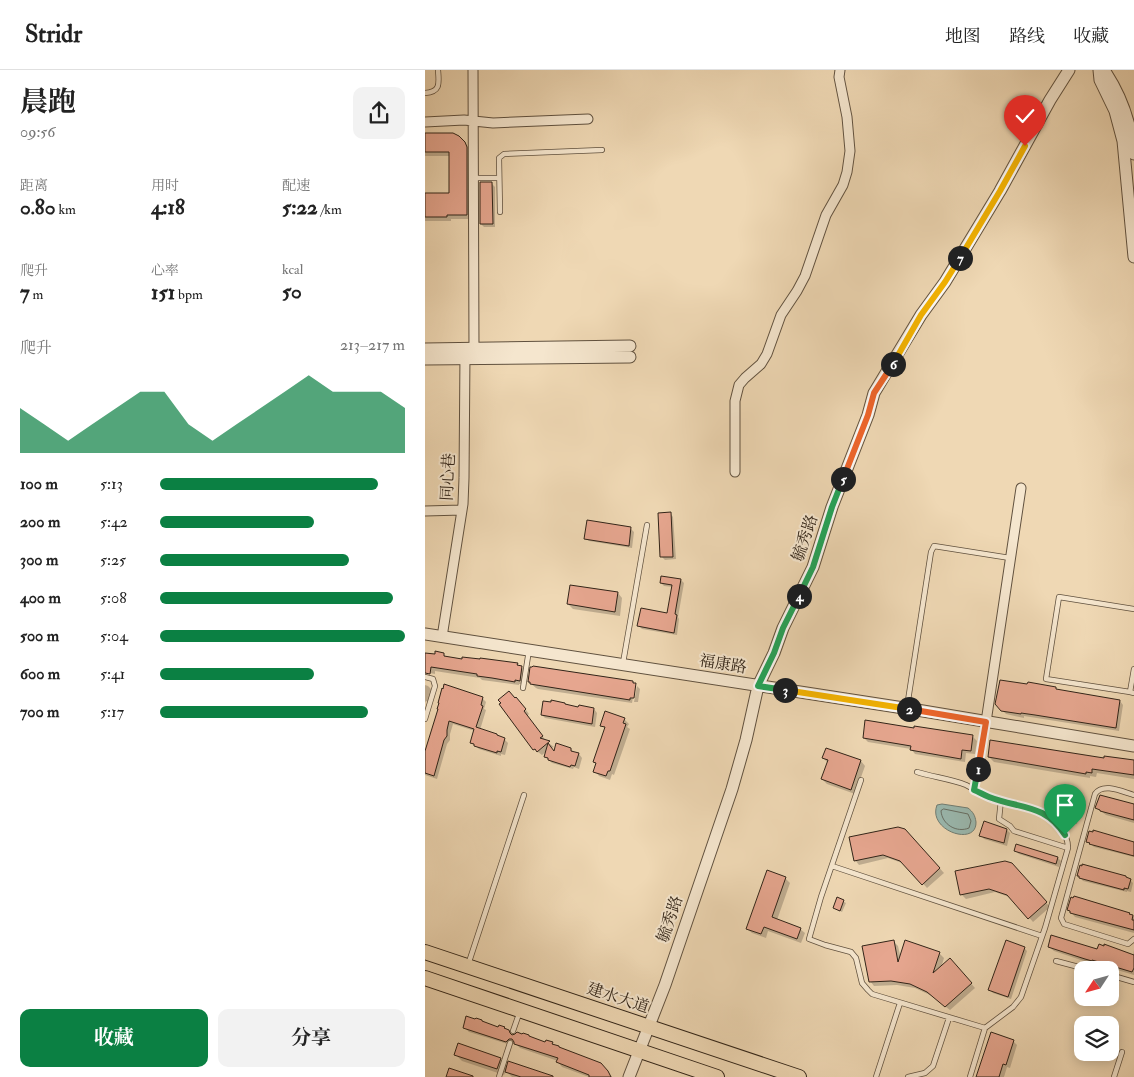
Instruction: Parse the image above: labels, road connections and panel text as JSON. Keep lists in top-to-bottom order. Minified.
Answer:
{"streets":{"main road":["建水大道"],"street":["同心巷","毓秀路","福康路"]},"crossings":[["同心巷","福康路"],["毓秀路","福康路"],["毓秀路","建水大道"]],"north":"bottom left","page":{"header":"Stridr","nav":["地图","路线","收藏"],"heading":["晨跑","09:56"],"stats":[["距离","0.80 km"],["用时","4:18"],["配速","5:22 /km"],["爬升","7 m"],["心率","151 bpm"],["kcal","50"]],"pins":["7","6","5","4","3","2","1"],"chart":["爬升","213–217 m"],"list":[{"name":"100 m","note":"5:13"},{"name":"200 m","note":"5:42"},{"name":"300 m","note":"5:25"},{"name":"400 m","note":"5:08"},{"name":"500 m","note":"5:04"},{"name":"600 m","note":"5:41"},{"name":"700 m","note":"5:17"}],"buttons":["收藏","分享"]}}
